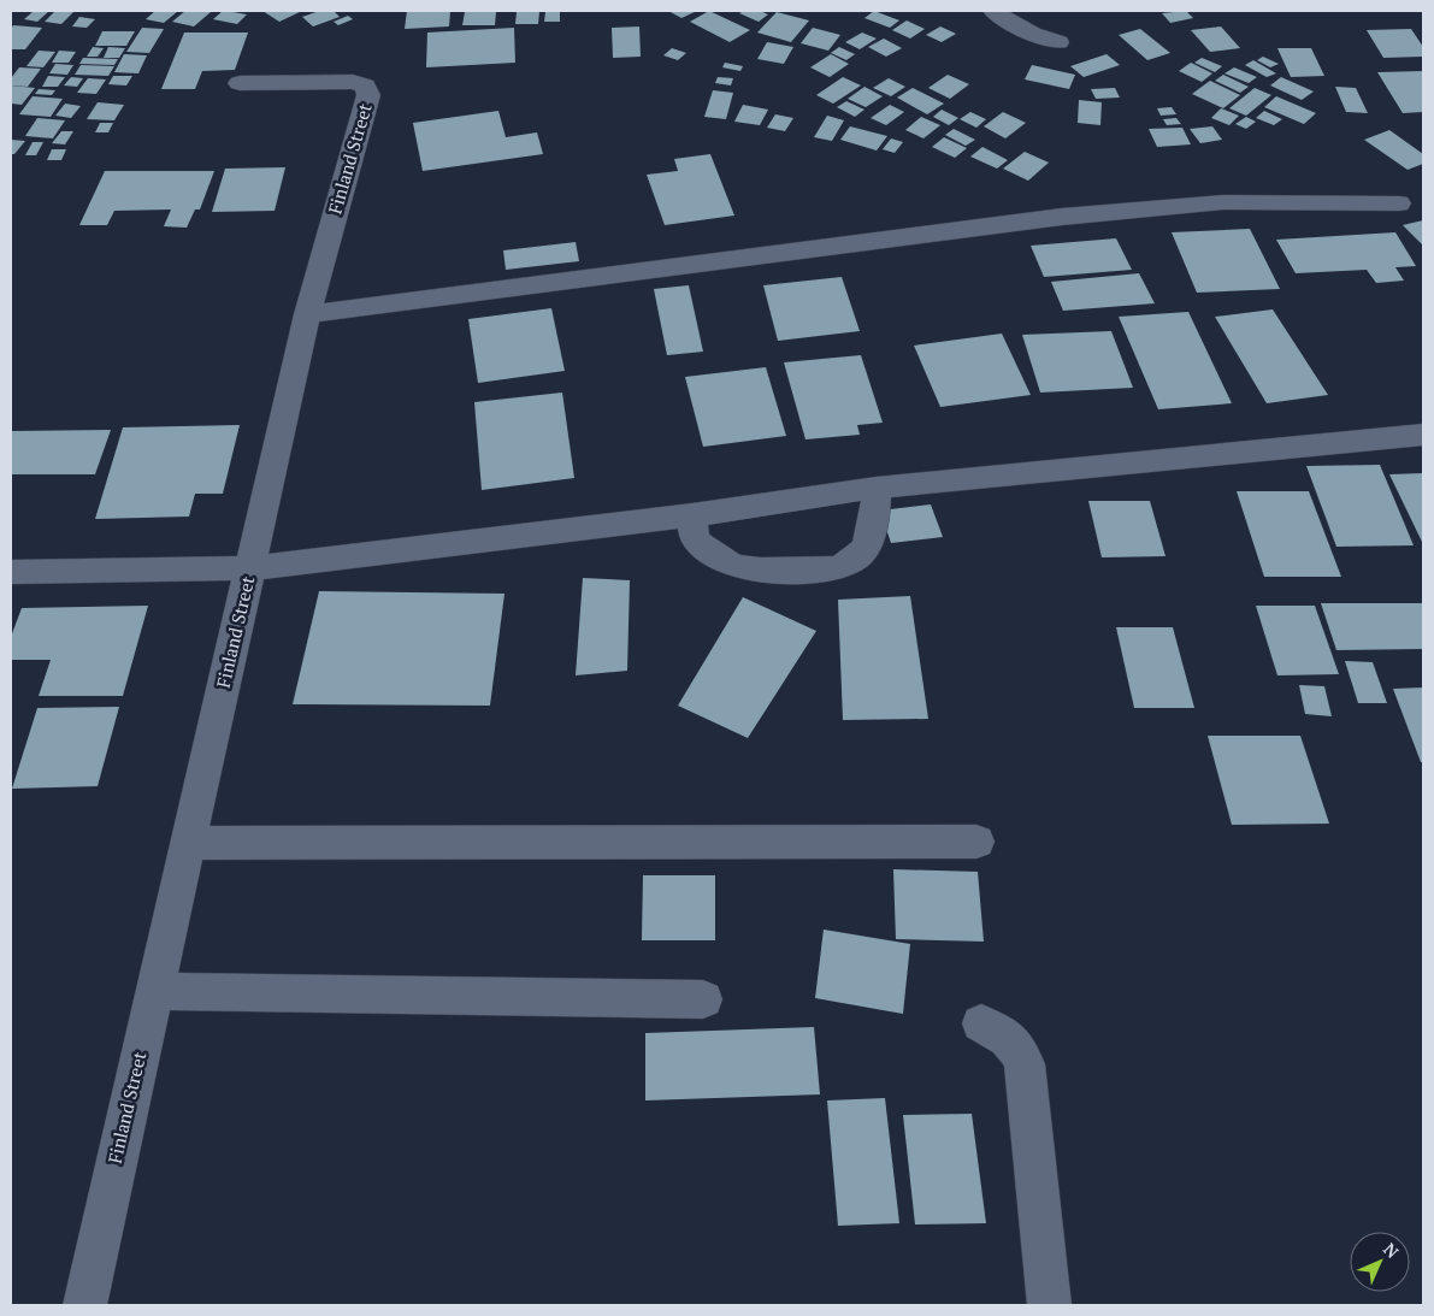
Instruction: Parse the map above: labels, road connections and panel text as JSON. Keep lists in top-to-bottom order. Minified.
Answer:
{"streets":{"street":["Finland Street"]},"north":"top right"}
